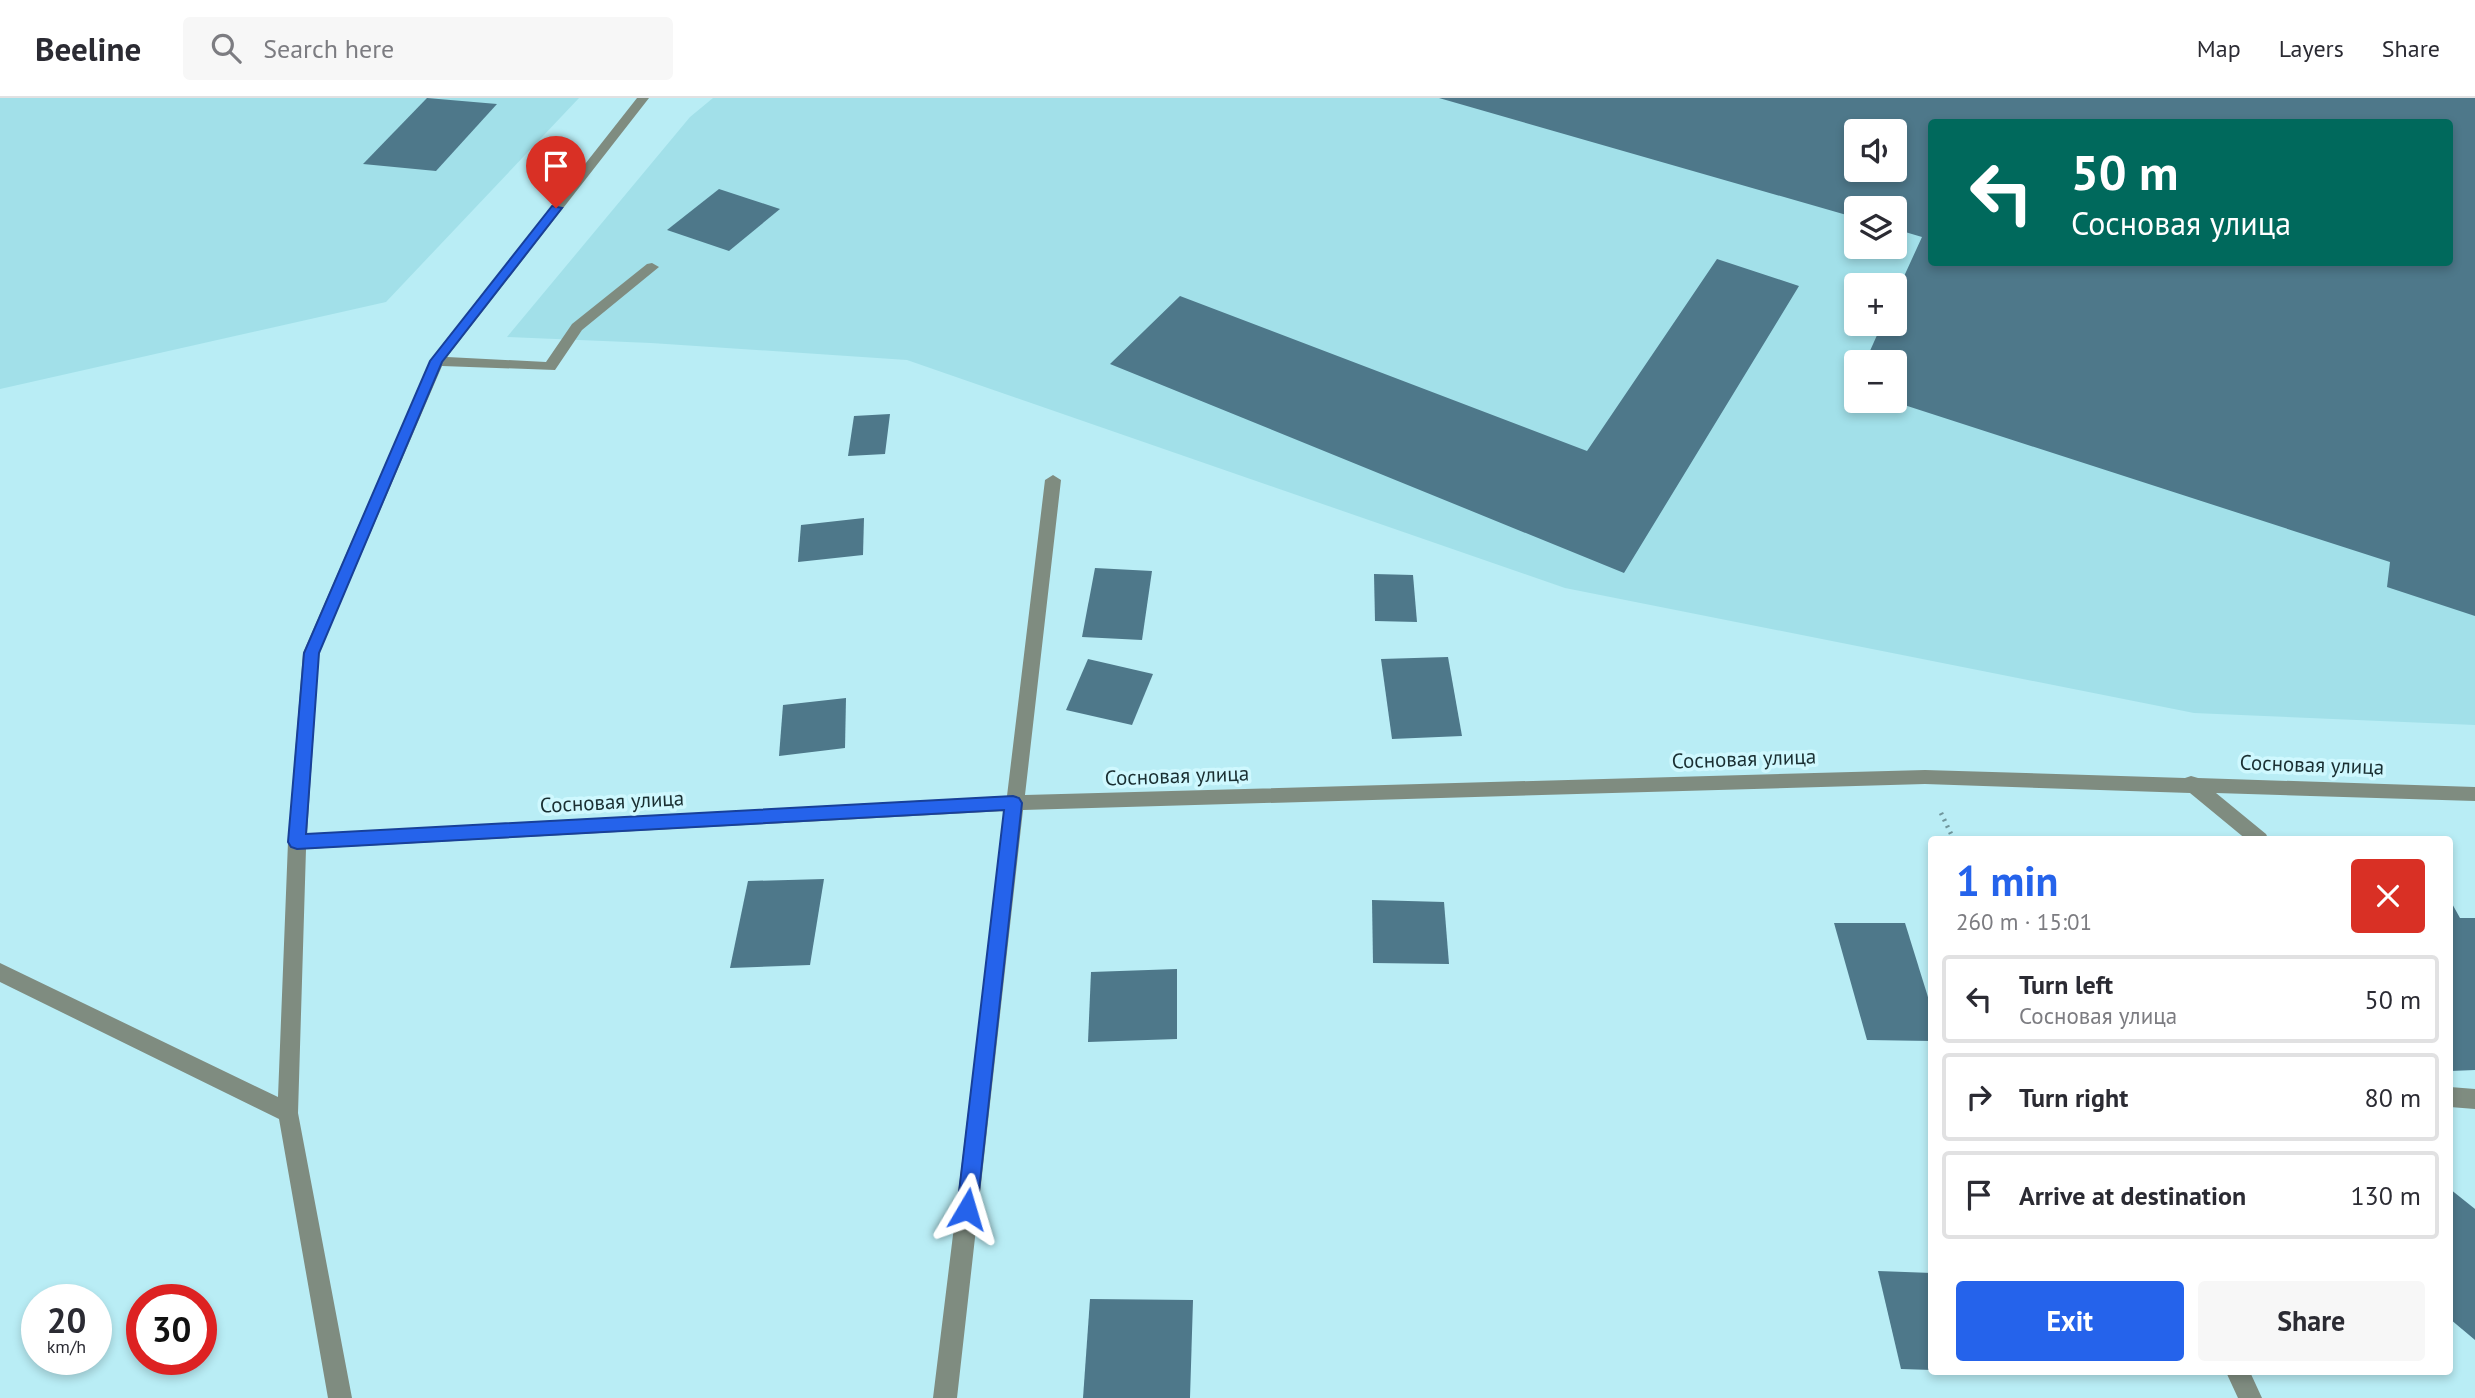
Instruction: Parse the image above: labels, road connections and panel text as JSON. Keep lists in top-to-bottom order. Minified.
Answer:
{"streets":{"street":["Сосновая улица"]},"page":{"header":"Beeline","search":"Search here","nav":["Map","Layers","Share"],"map_buttons":["+","−"],"turn":["50 m","Сосновая улица"],"heading":["1 min","260 m · 15:01"],"list":[{"name":"Turn left","note":"Сосновая улица","value":"50 m"},{"name":"Turn right","value":"80 m"},{"name":"Arrive at destination","value":"130 m"}],"buttons":["Exit","Share"],"speed":"20 km/h","limit":"30"}}
